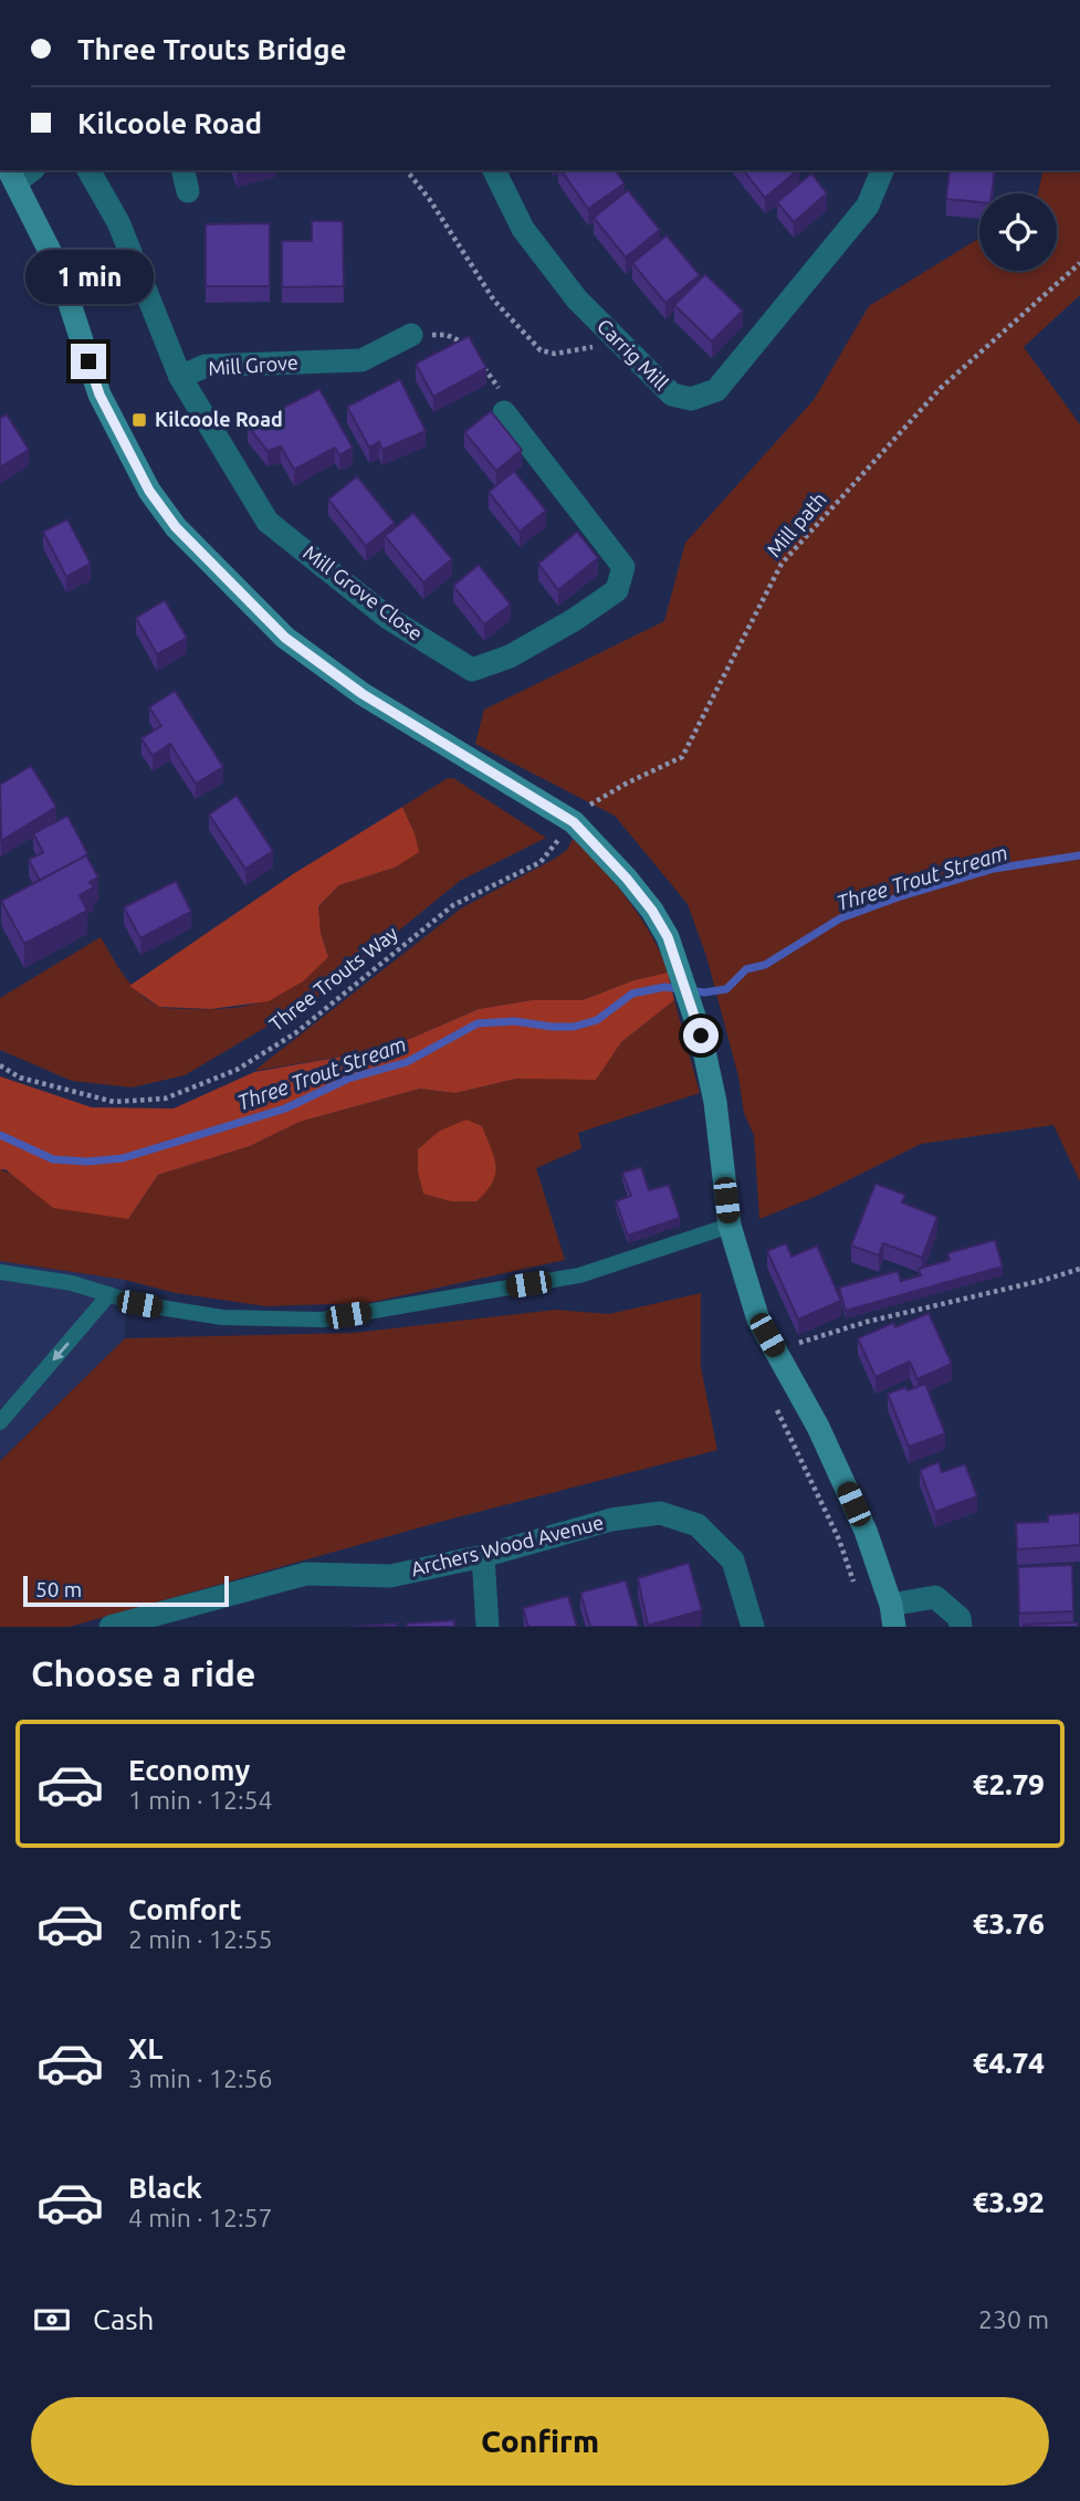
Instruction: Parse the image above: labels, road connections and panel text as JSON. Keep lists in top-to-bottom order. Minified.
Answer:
{"streets":{"street":["Carrig Mill","Mill Grove","Mill Grove Close","Archers Wood Avenue"],"path":["Mill path","Three Trouts Way"]},"crossings":[["Mill Grove","Mill Grove Close"],["Mill path","Three Trouts Way"]],"water":["Three Trout Stream"],"places":{"transit":["Kilcoole Road"]},"scale_bar":"50 m","page":{"banner":["Three Trouts Bridge","Kilcoole Road"],"bubble":"1 min","scale":"50 m","heading":"Choose a ride","list":[{"name":"Economy","note":"1 min · 12:54","value":"€2.79"},{"name":"Comfort","note":"2 min · 12:55","value":"€3.76"},{"name":"XL","note":"3 min · 12:56","value":"€4.74"},{"name":"Black","note":"4 min · 12:57","value":"€3.92"}],"pay":["Cash","230 m"],"buttons":"Confirm"}}
